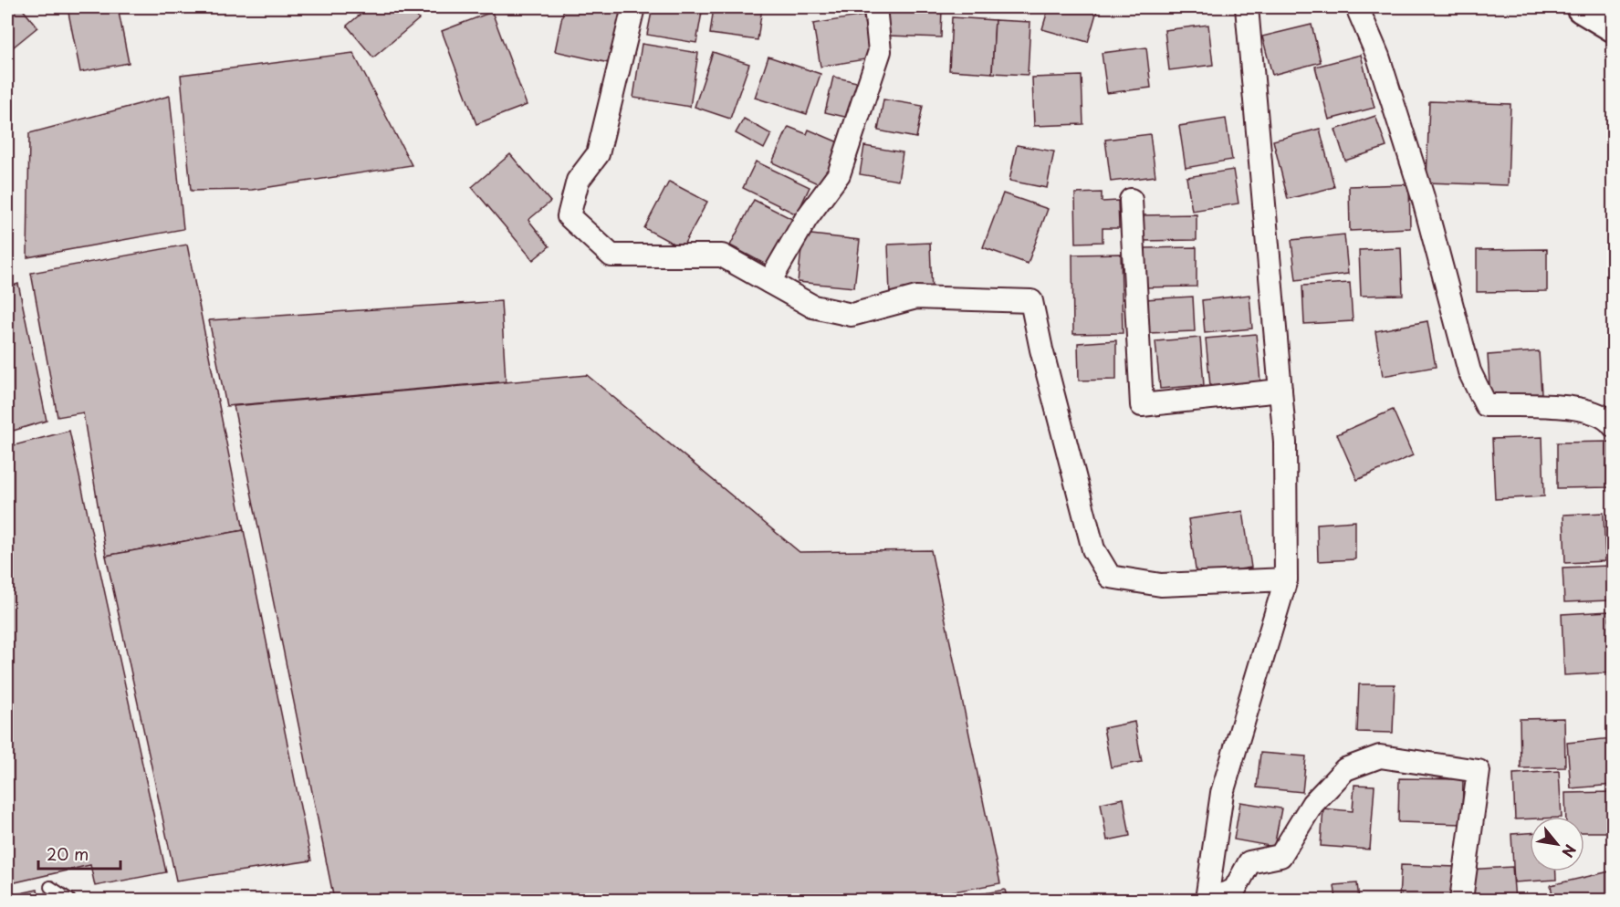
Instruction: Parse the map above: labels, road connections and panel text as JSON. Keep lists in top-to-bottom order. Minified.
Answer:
{"scale_bar":"20 m","north":"bottom right"}
